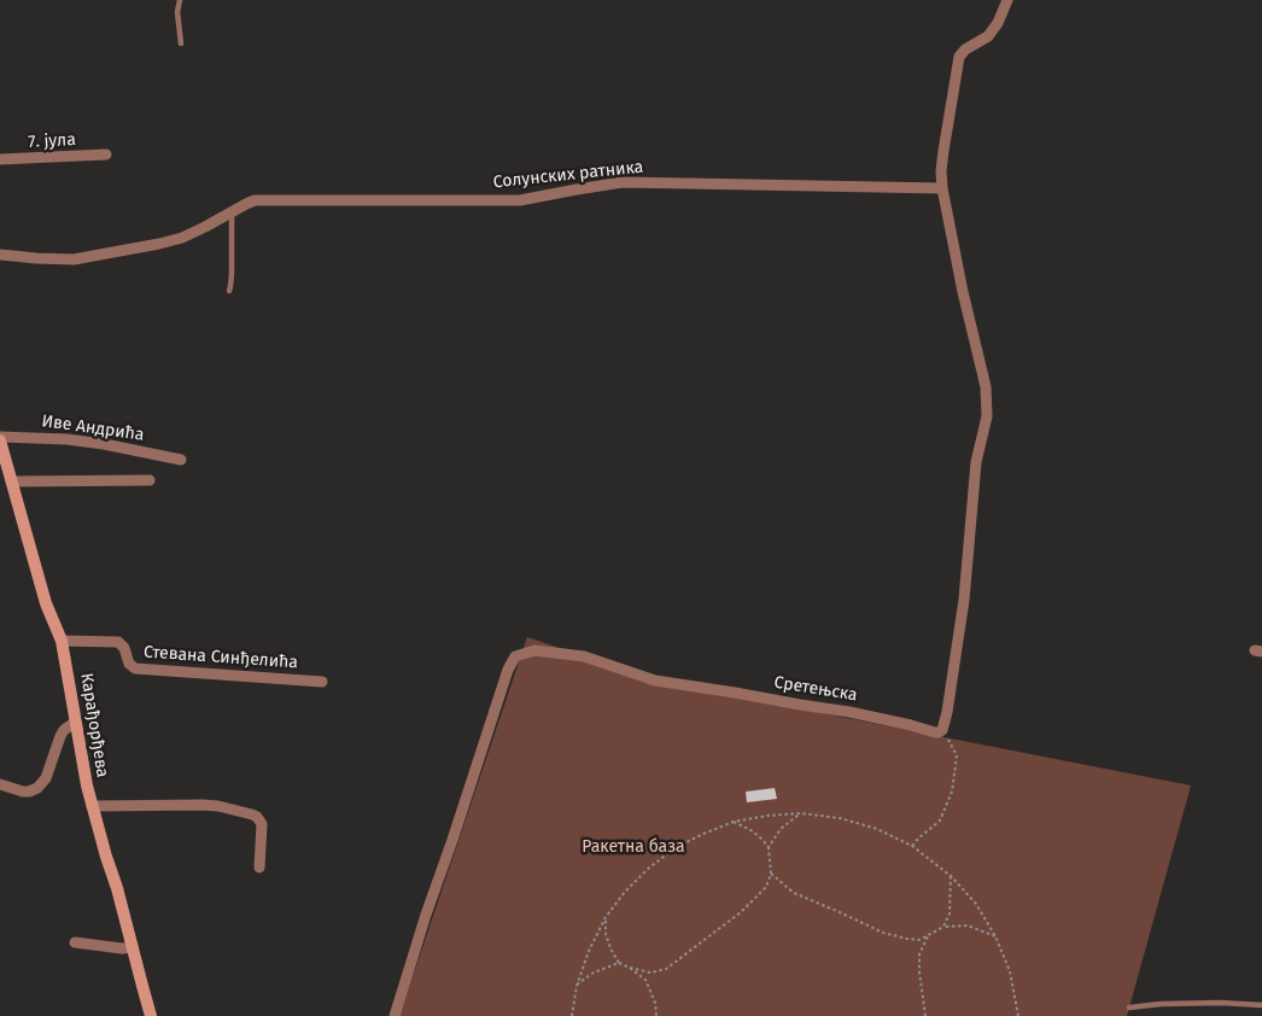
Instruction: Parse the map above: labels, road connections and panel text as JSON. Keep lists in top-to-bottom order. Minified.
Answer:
{"streets":{"street":["7. јула","Солунских ратника","Иве Андрића","Стевана Синђелића","Сретењска","Карађорђева"]},"crossings":[["Иве Андрића","Карађорђева"],["Стевана Синђелића","Карађорђева"]],"parks":["Ракетна база"]}
